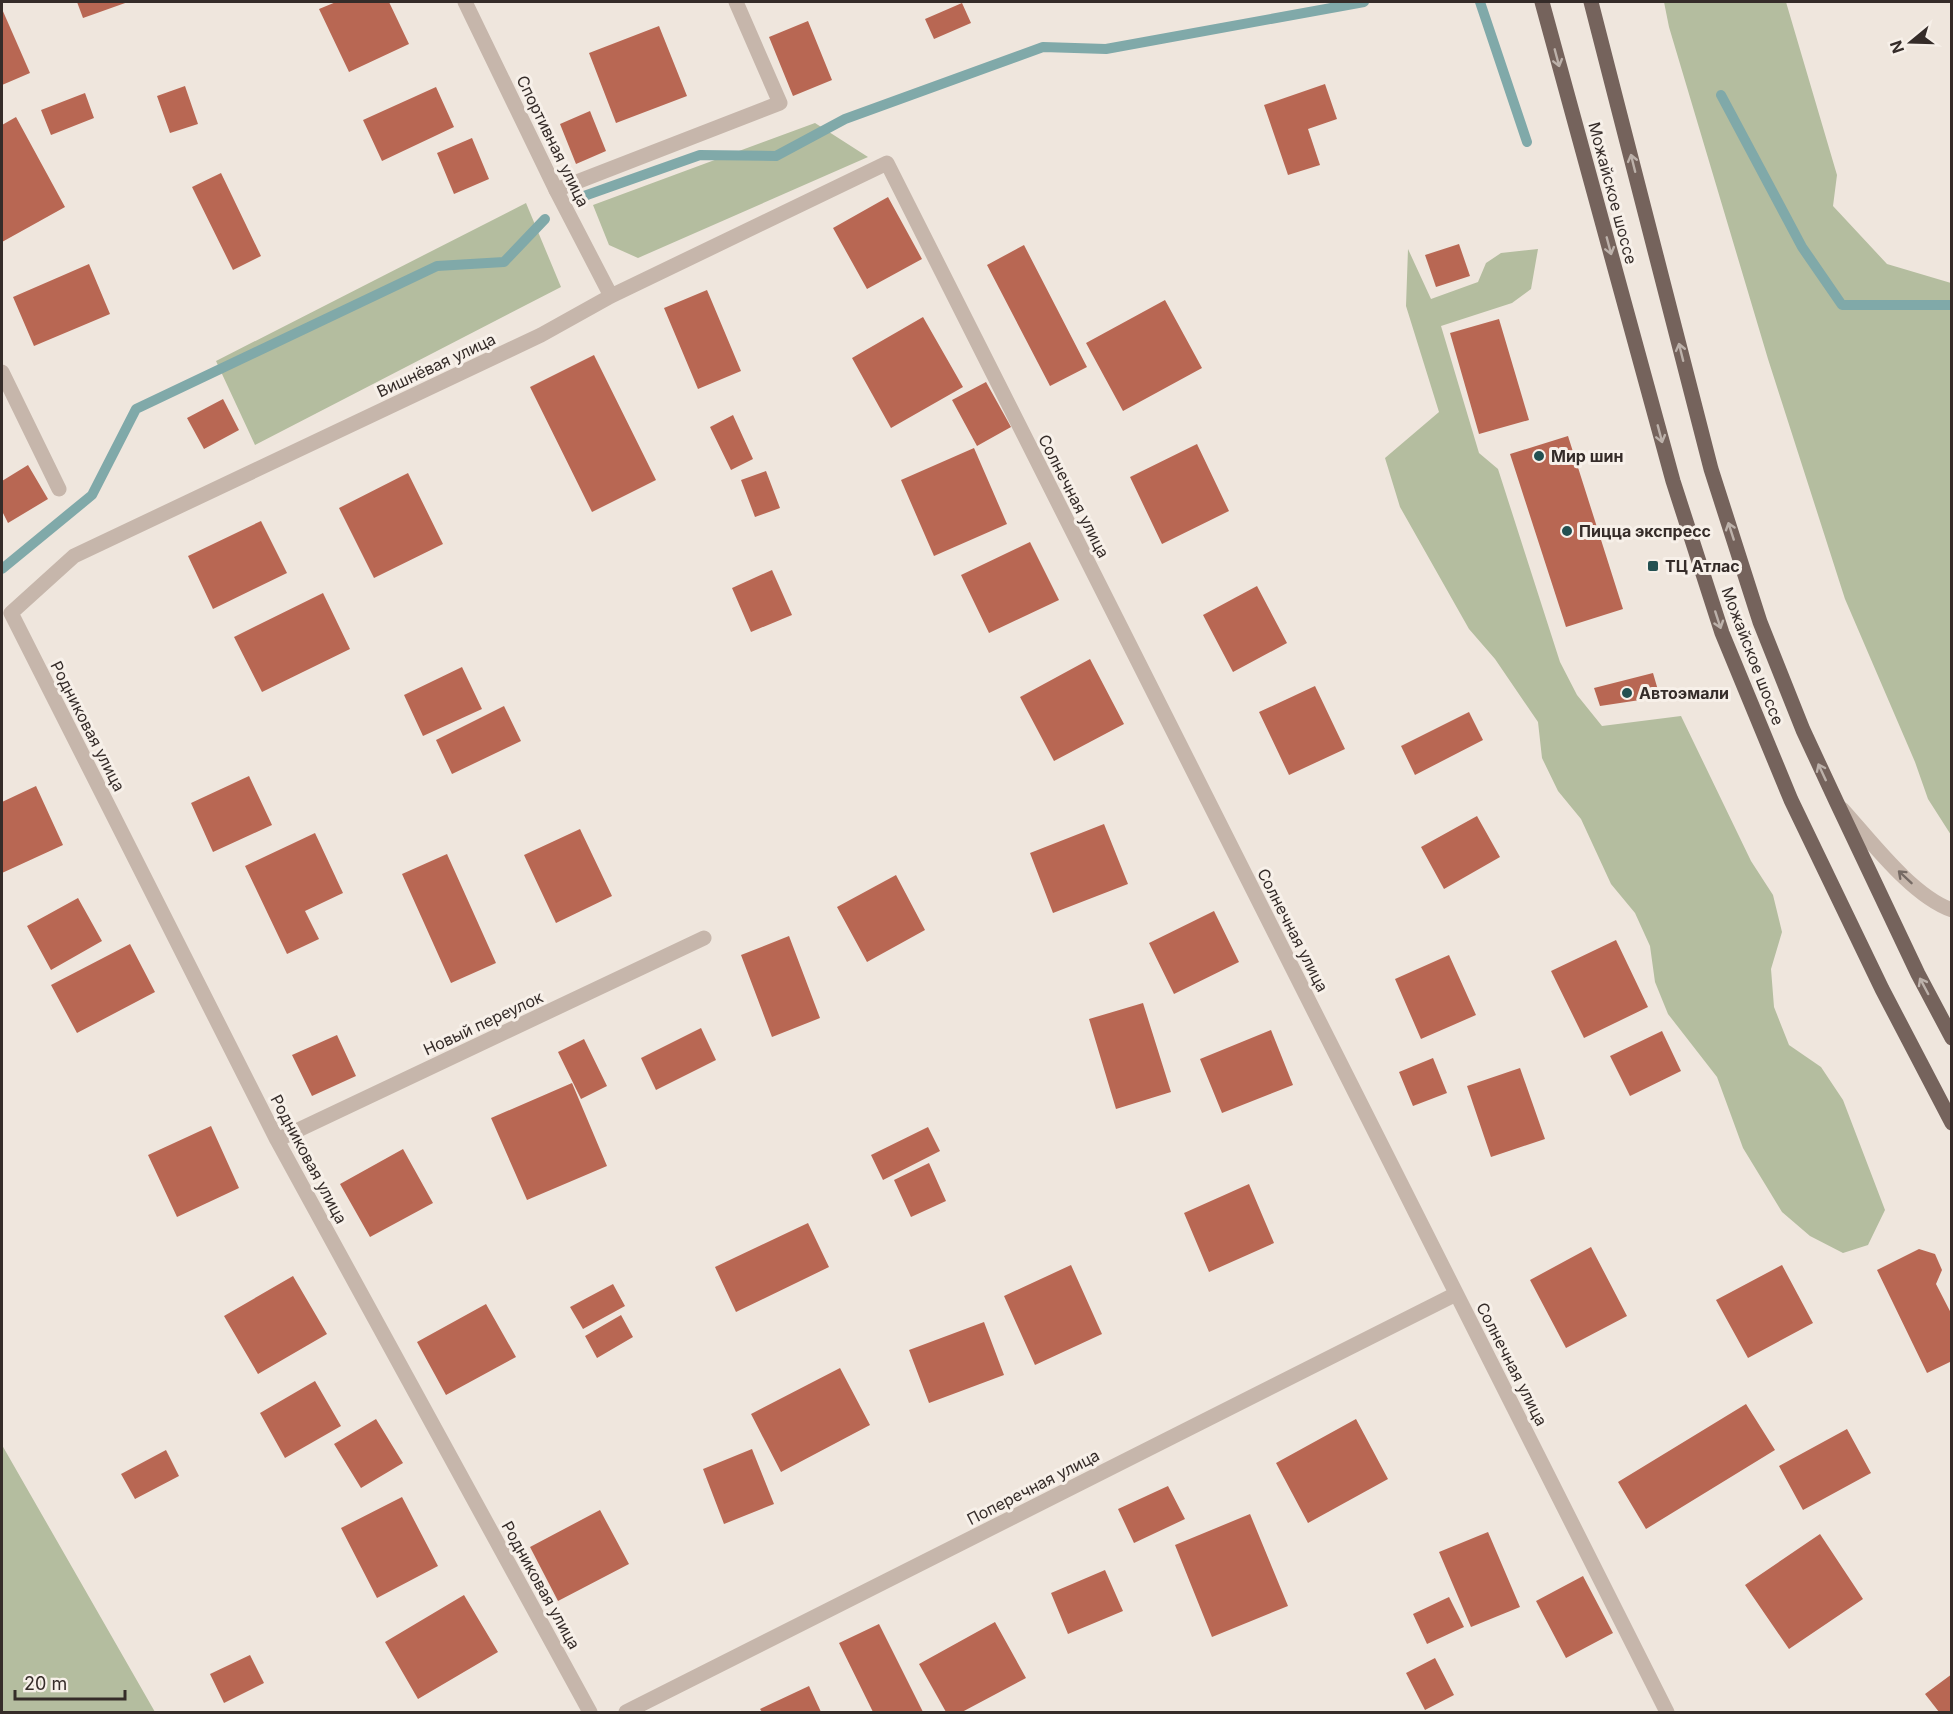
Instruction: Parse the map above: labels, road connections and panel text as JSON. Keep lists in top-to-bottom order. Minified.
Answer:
{"streets":{"main road":["Можайское шоссе"],"street":["Спортивная улица","Вишнёвая улица","Солнечная улица","Родниковая улица","Новый переулок","Поперечная улица"]},"crossings":[["Спортивная улица","Вишнёвая улица"],["Вишнёвая улица","Солнечная улица"],["Вишнёвая улица","Родниковая улица"],["Солнечная улица","Поперечная улица"],["Родниковая улица","Новый переулок"]],"places":{"other":["Мир шин","Пицца экспресс","Автоэмали"],"transit":["ТЦ Атлас"]},"scale_bar":"20 m","north":"left"}
